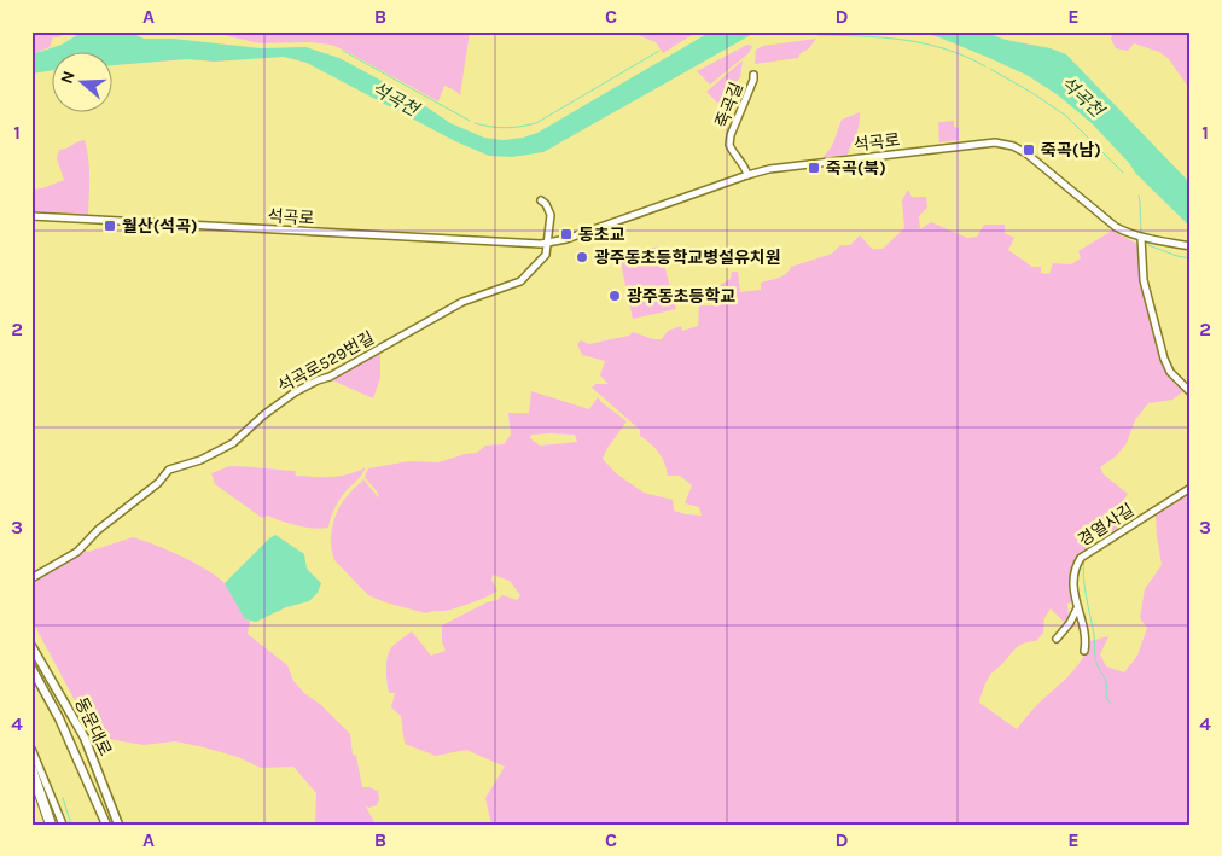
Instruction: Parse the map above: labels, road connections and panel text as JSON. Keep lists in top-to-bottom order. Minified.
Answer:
{"streets":{"main road":["동문대로"],"street":["죽곡길","석곡로","석곡로529번길","경열사길"]},"crossings":[["죽곡길","석곡로"],["석곡로","석곡로529번길"]],"water":["석곡천"],"places":{"transit":["죽곡(남)","죽곡(북)","월산(석곡)","동초교"],"other":["광주동초등학교병설유치원","광주동초등학교"]},"north":"left","grid":{"columns":["A","B","C","D","E"],"rows":["1","2","3","4"]}}
